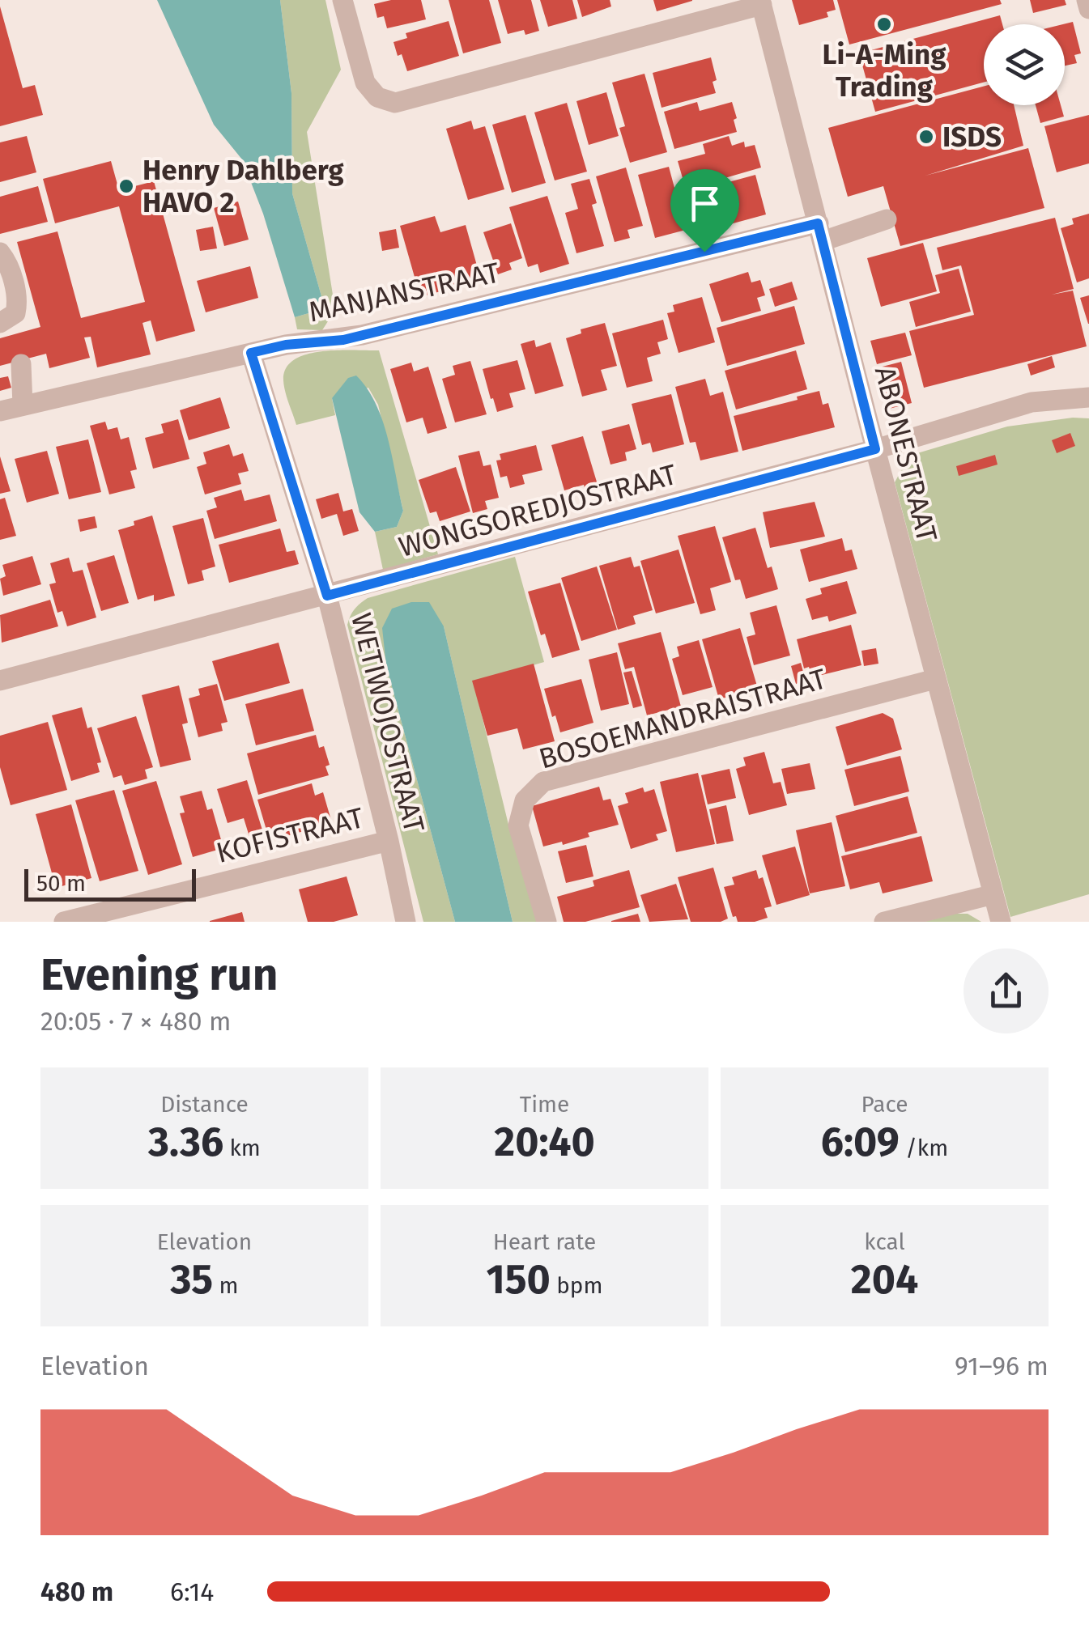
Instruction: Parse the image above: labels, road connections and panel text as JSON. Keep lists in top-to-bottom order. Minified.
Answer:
{"streets":{"street":["MANJANSTRAAT","ABONESTRAAT","WONGSOREDJOSTRAAT","BOSOEMANDRAISTRAAT","WETIWOJOSTRAAT","KOFISTRAAT"]},"crossings":[["MANJANSTRAAT","ABONESTRAAT"],["MANJANSTRAAT","WETIWOJOSTRAAT"],["ABONESTRAAT","WONGSOREDJOSTRAAT"],["ABONESTRAAT","BOSOEMANDRAISTRAAT"],["WONGSOREDJOSTRAAT","WETIWOJOSTRAAT"],["WETIWOJOSTRAAT","KOFISTRAAT"]],"places":["Li-A-Ming Trading","ISDS","Henry Dahlberg HAVO 2"],"scale_bar":"50 m","page":{"scale":"50 m","heading":["Evening run","20:05 · 7 × 480 m"],"stats":[["Distance","3.36 km"],["Time","20:40"],["Pace","6:09 /km"],["Elevation","35 m"],["Heart rate","150 bpm"],["kcal","204"]],"chart":["Elevation","91–96 m"],"list":[{"name":"480 m","note":"6:14"}]}}
